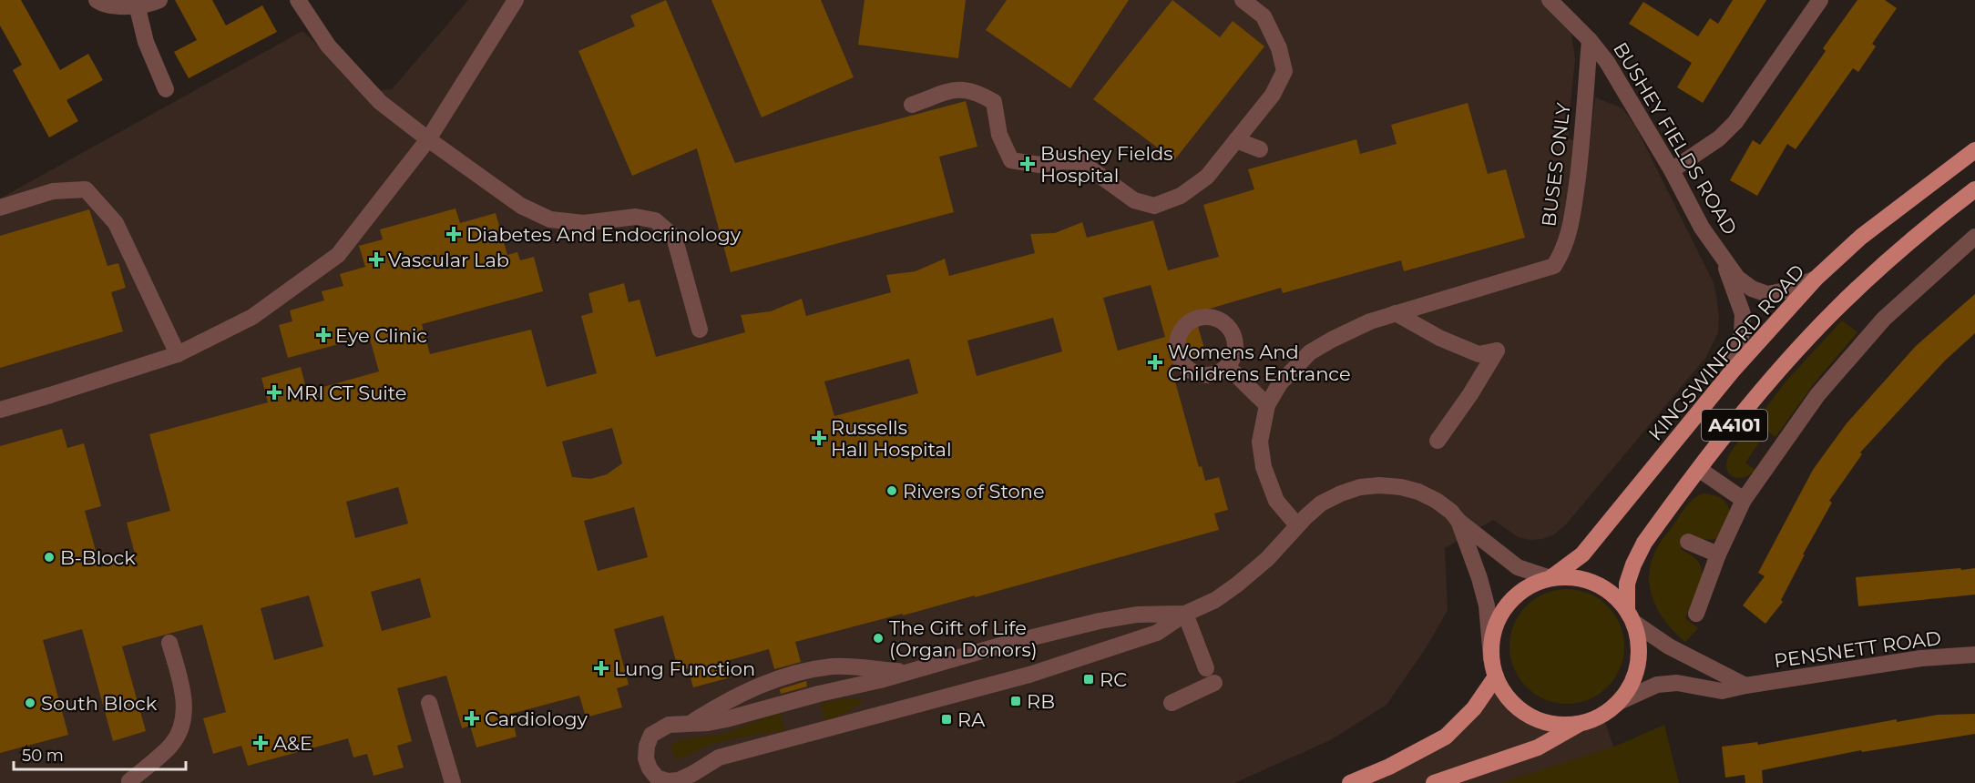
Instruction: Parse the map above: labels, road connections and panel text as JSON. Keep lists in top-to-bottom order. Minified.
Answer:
{"streets":{"main road":["KINGSWINFORD ROAD","A4101"],"street":["BUSHEY FIELDS ROAD","BUSES ONLY","PENSNETT ROAD"]},"crossings":[["BUSHEY FIELDS ROAD","BUSES ONLY"],["BUSHEY FIELDS ROAD","KINGSWINFORD ROAD"],["KINGSWINFORD ROAD","A4101"],["KINGSWINFORD ROAD","PENSNETT ROAD"],["A4101","PENSNETT ROAD"]],"places":{"health":["Bushey Fields Hospital","Diabetes And Endocrinology","Vascular Lab","Eye Clinic","Womens And Childrens Entrance","MRI CT Suite","Russells Hall Hospital","Lung Function","Cardiology","A&E"],"other":["Rivers of Stone","B-Block","The Gift of Life (Organ Donors)","South Block"],"transit":["RC","RB","RA"]},"scale_bar":"50 m"}
